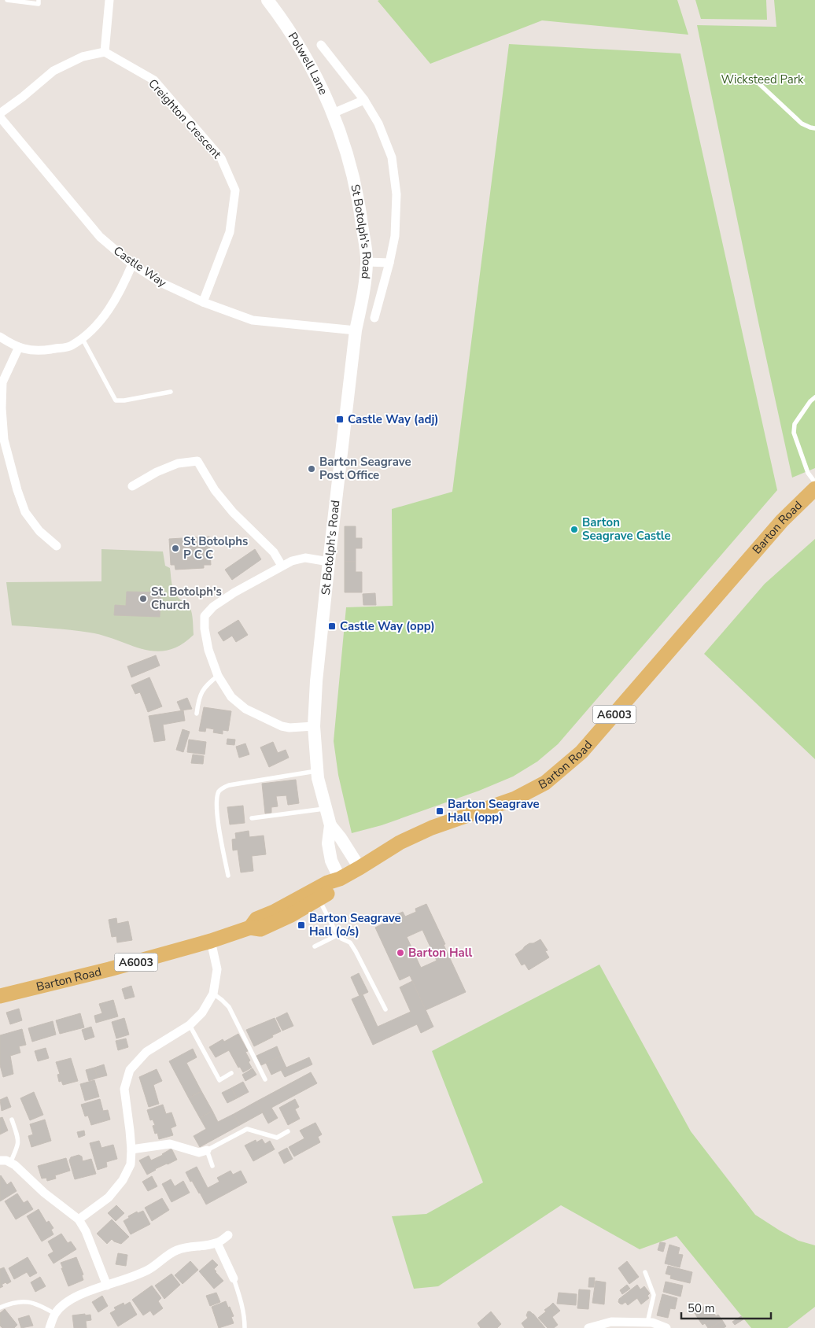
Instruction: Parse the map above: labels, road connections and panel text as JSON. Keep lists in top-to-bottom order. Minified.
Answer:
{"streets":{"main road":["Barton Road","A6003"],"street":["Polwell Lane","Creighton Crescent","St Botolph's Road","Castle Way"]},"crossings":[["Polwell Lane","St Botolph's Road"],["Creighton Crescent","Castle Way"],["St Botolph's Road","Castle Way"],["St Botolph's Road","Barton Road"]],"parks":["Wicksteed Park"],"places":{"transit":["Castle Way (adj)","Castle Way (opp)","Barton Seagrave Hall (opp)","Barton Seagrave Hall (o/s)"],"other":["Barton Seagrave Post Office","Barton Seagrave Castle","St Botolphs P C C","St. Botolph's Church","Barton Hall"]},"scale_bar":"50 m"}
